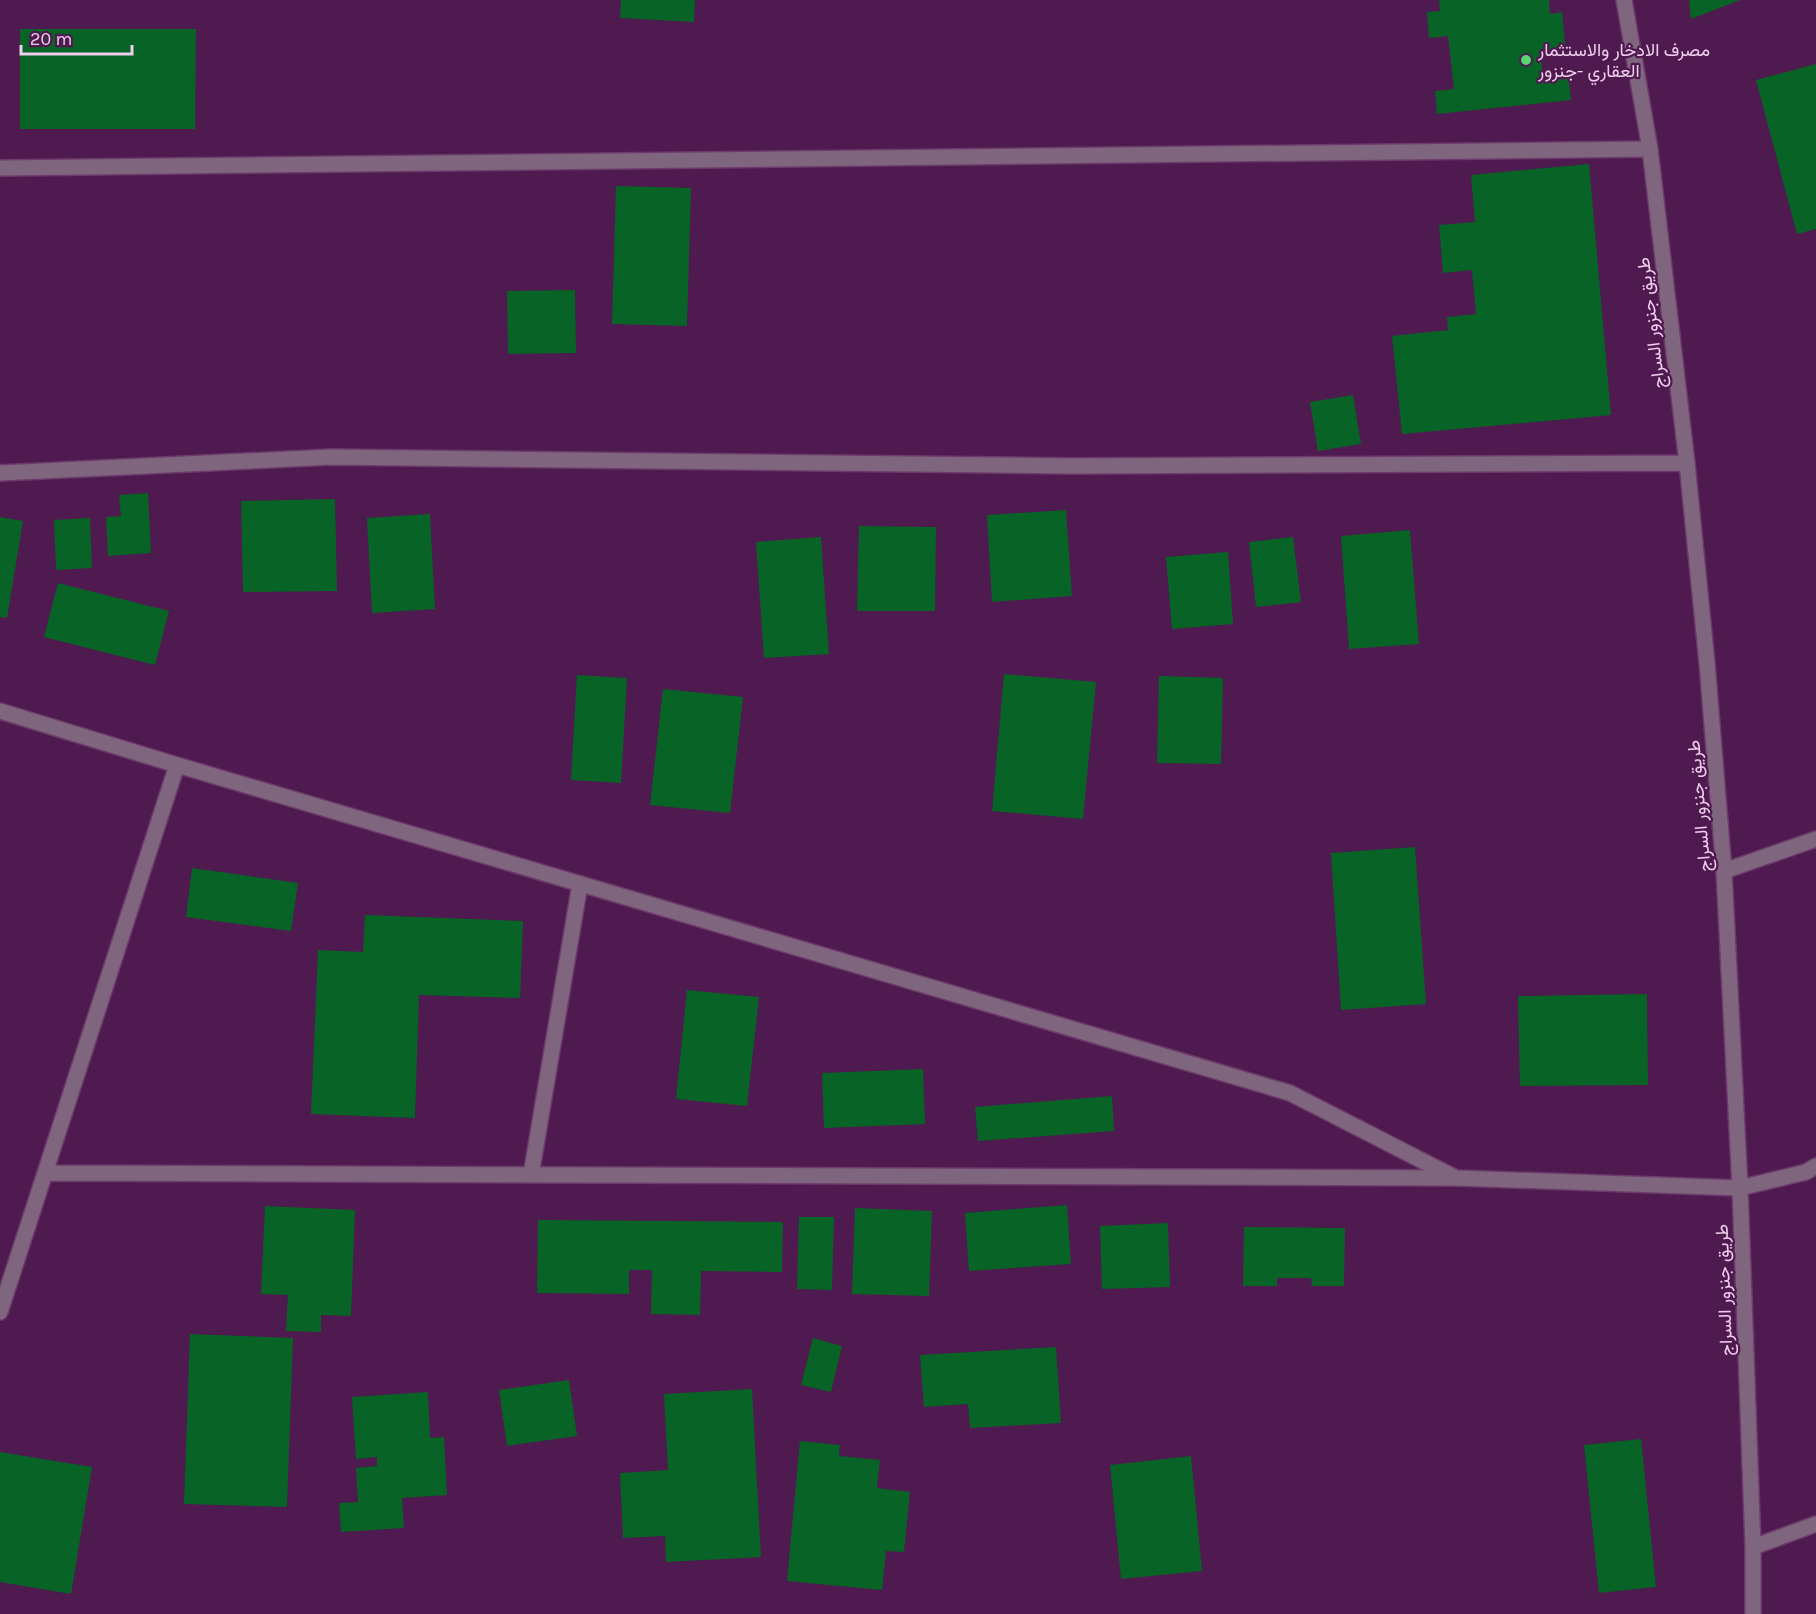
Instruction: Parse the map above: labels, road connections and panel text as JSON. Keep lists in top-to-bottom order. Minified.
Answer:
{"streets":{"street":["طريق جنزور السراج"]},"places":["مصرف الادخار والاستثمار العقاري -جنزور"],"scale_bar":"20 m"}
